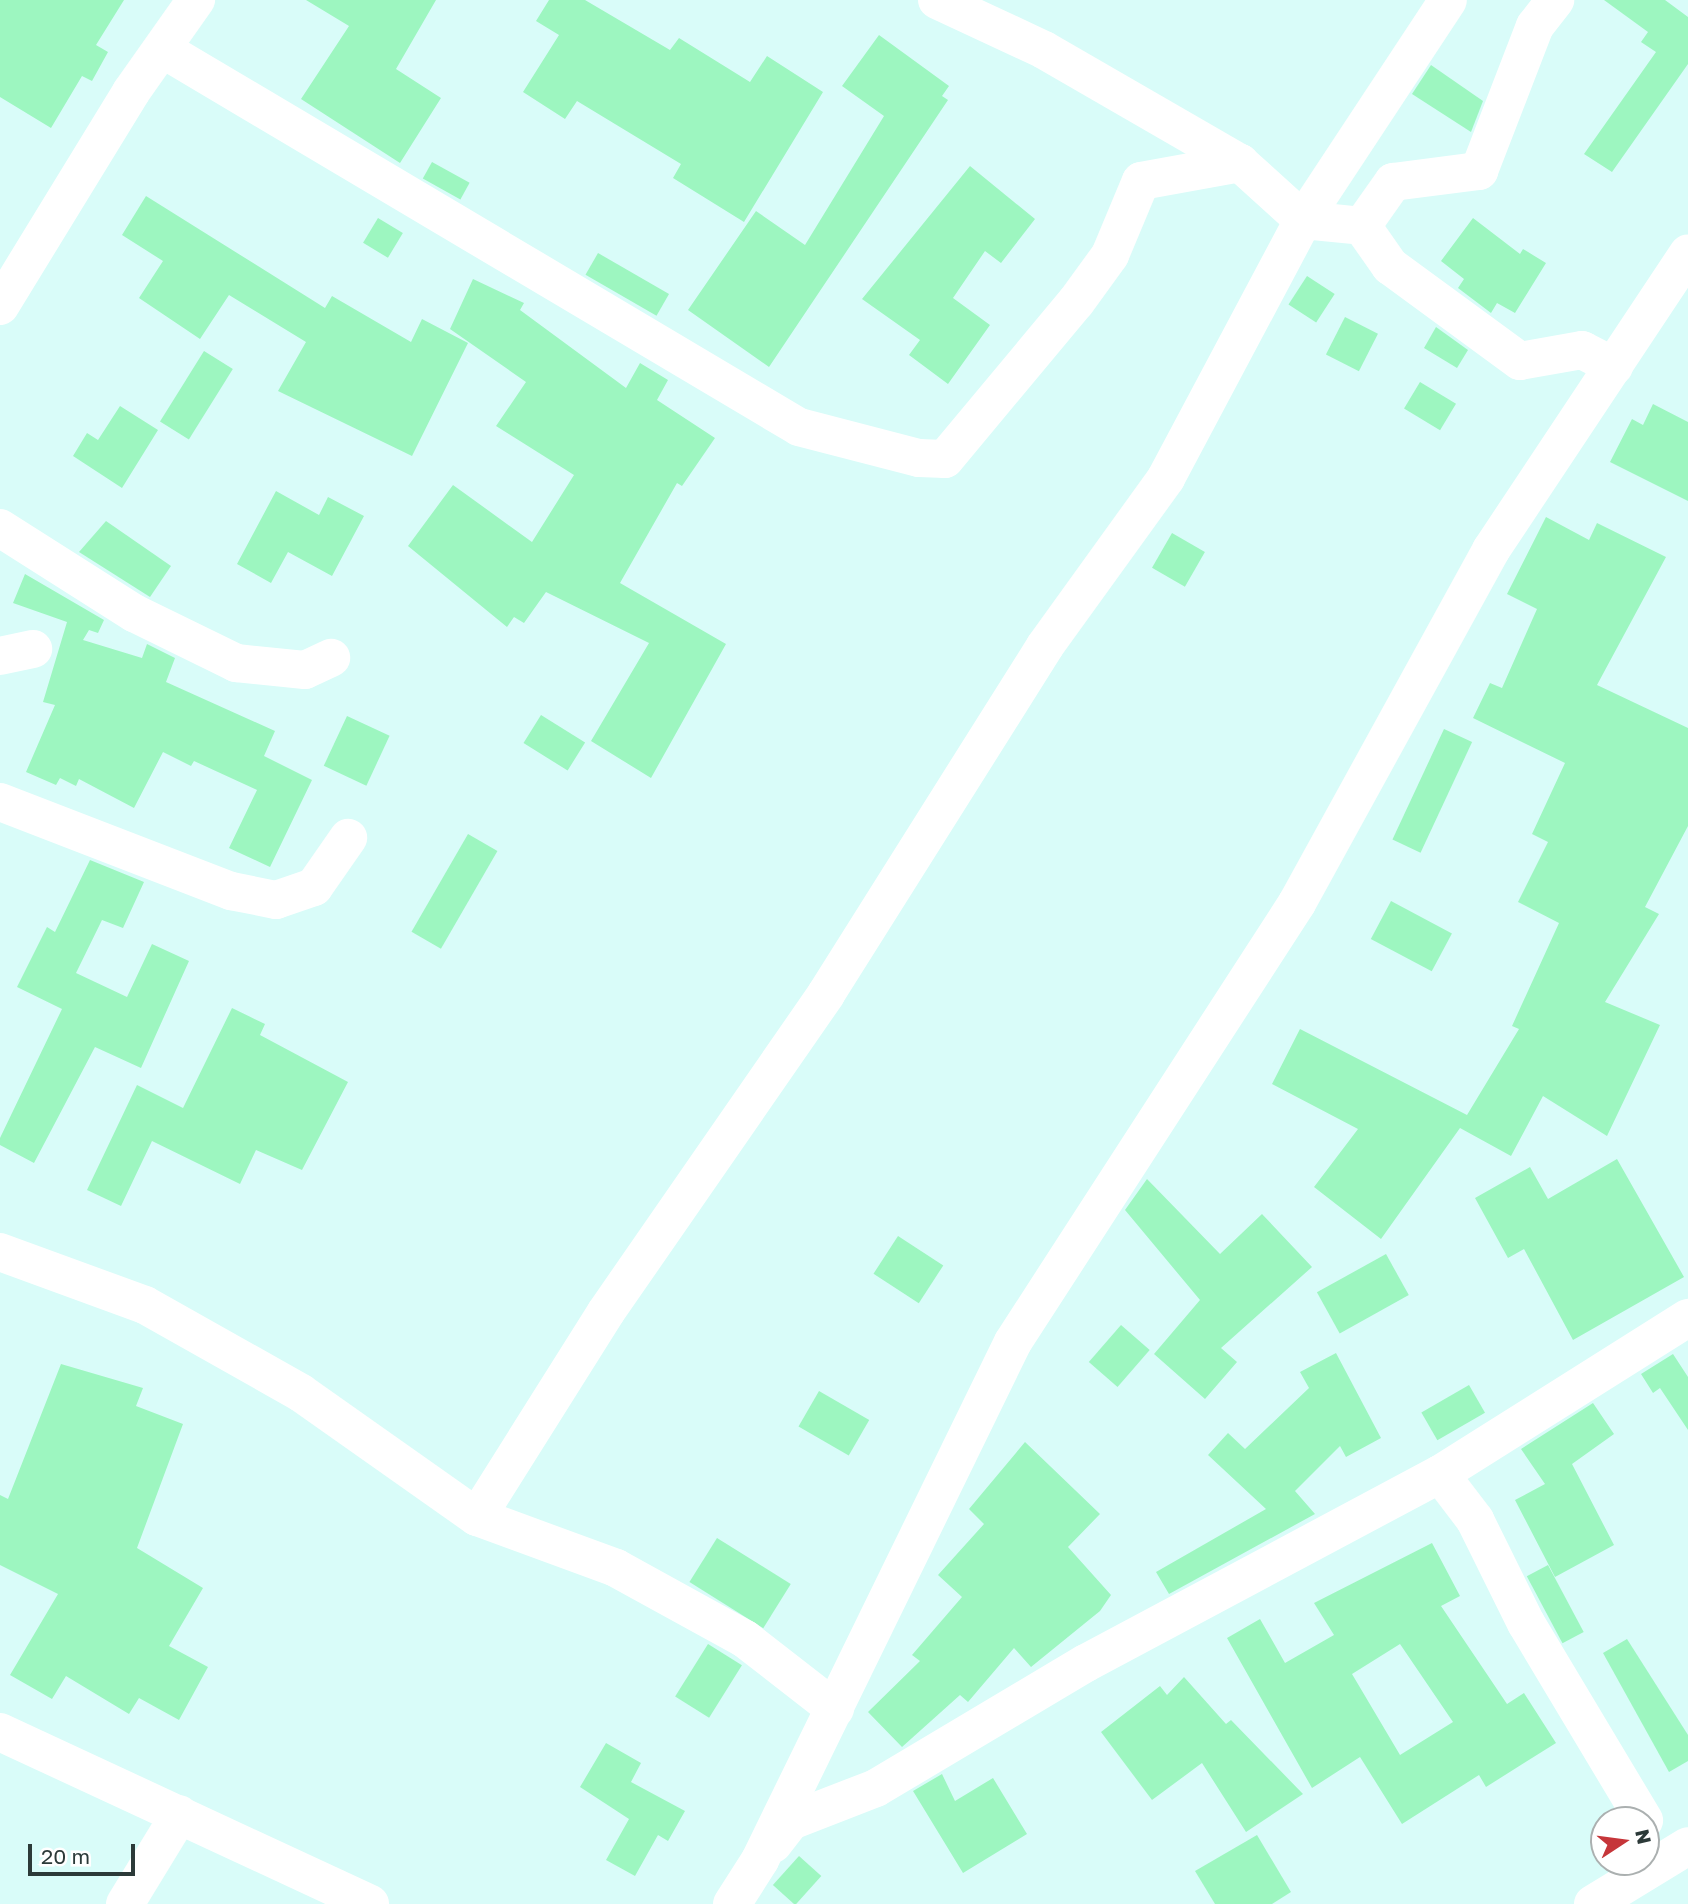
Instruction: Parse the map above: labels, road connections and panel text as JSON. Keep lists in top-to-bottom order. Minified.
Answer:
{"scale_bar":"20 m","north":"right"}
